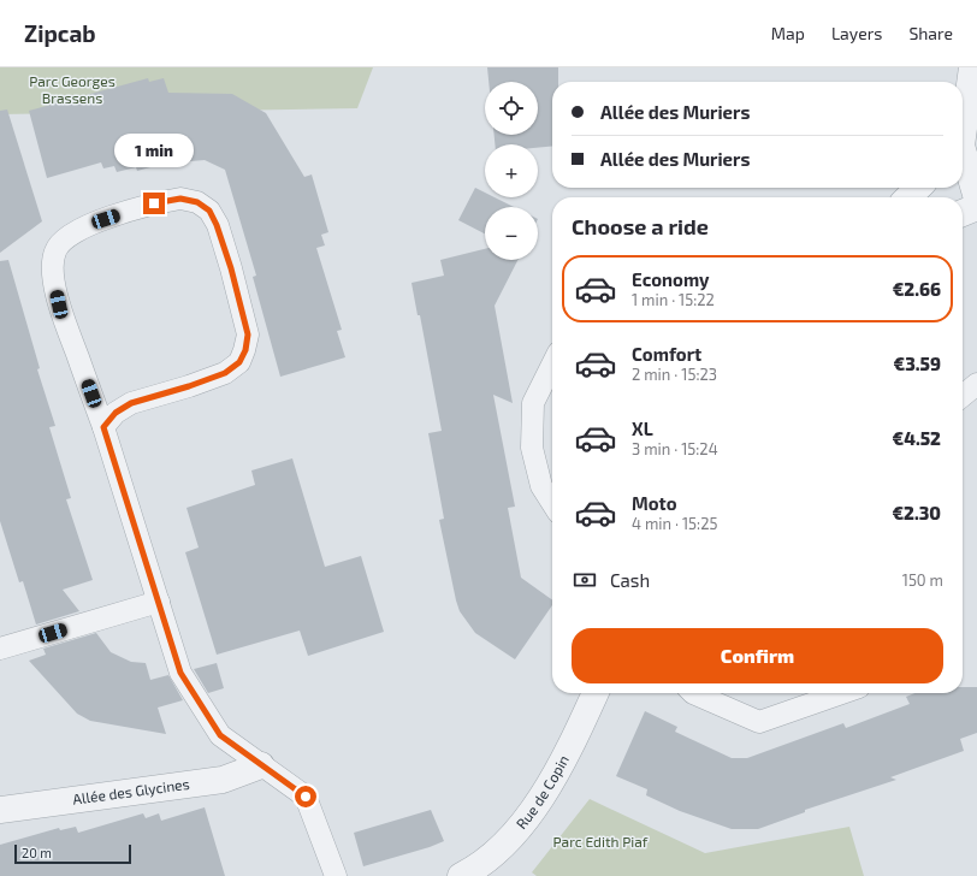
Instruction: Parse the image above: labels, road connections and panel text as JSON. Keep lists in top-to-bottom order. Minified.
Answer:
{"streets":{"street":["Rue de Copin","Allée des Glycines"]},"parks":["Parc Georges Brassens","Parc Edith Piaf"],"scale_bar":"20 m","page":{"header":"Zipcab","nav":["Map","Layers","Share"],"map_buttons":["+","−"],"banner":["Allée des Muriers","Allée des Muriers"],"bubble":"1 min","heading":"Choose a ride","list":[{"name":"Economy","note":"1 min · 15:22","value":"€2.66"},{"name":"Comfort","note":"2 min · 15:23","value":"€3.59"},{"name":"XL","note":"3 min · 15:24","value":"€4.52"},{"name":"Moto","note":"4 min · 15:25","value":"€2.30"}],"pay":["Cash","150 m"],"buttons":"Confirm","scale":"20 m"}}
